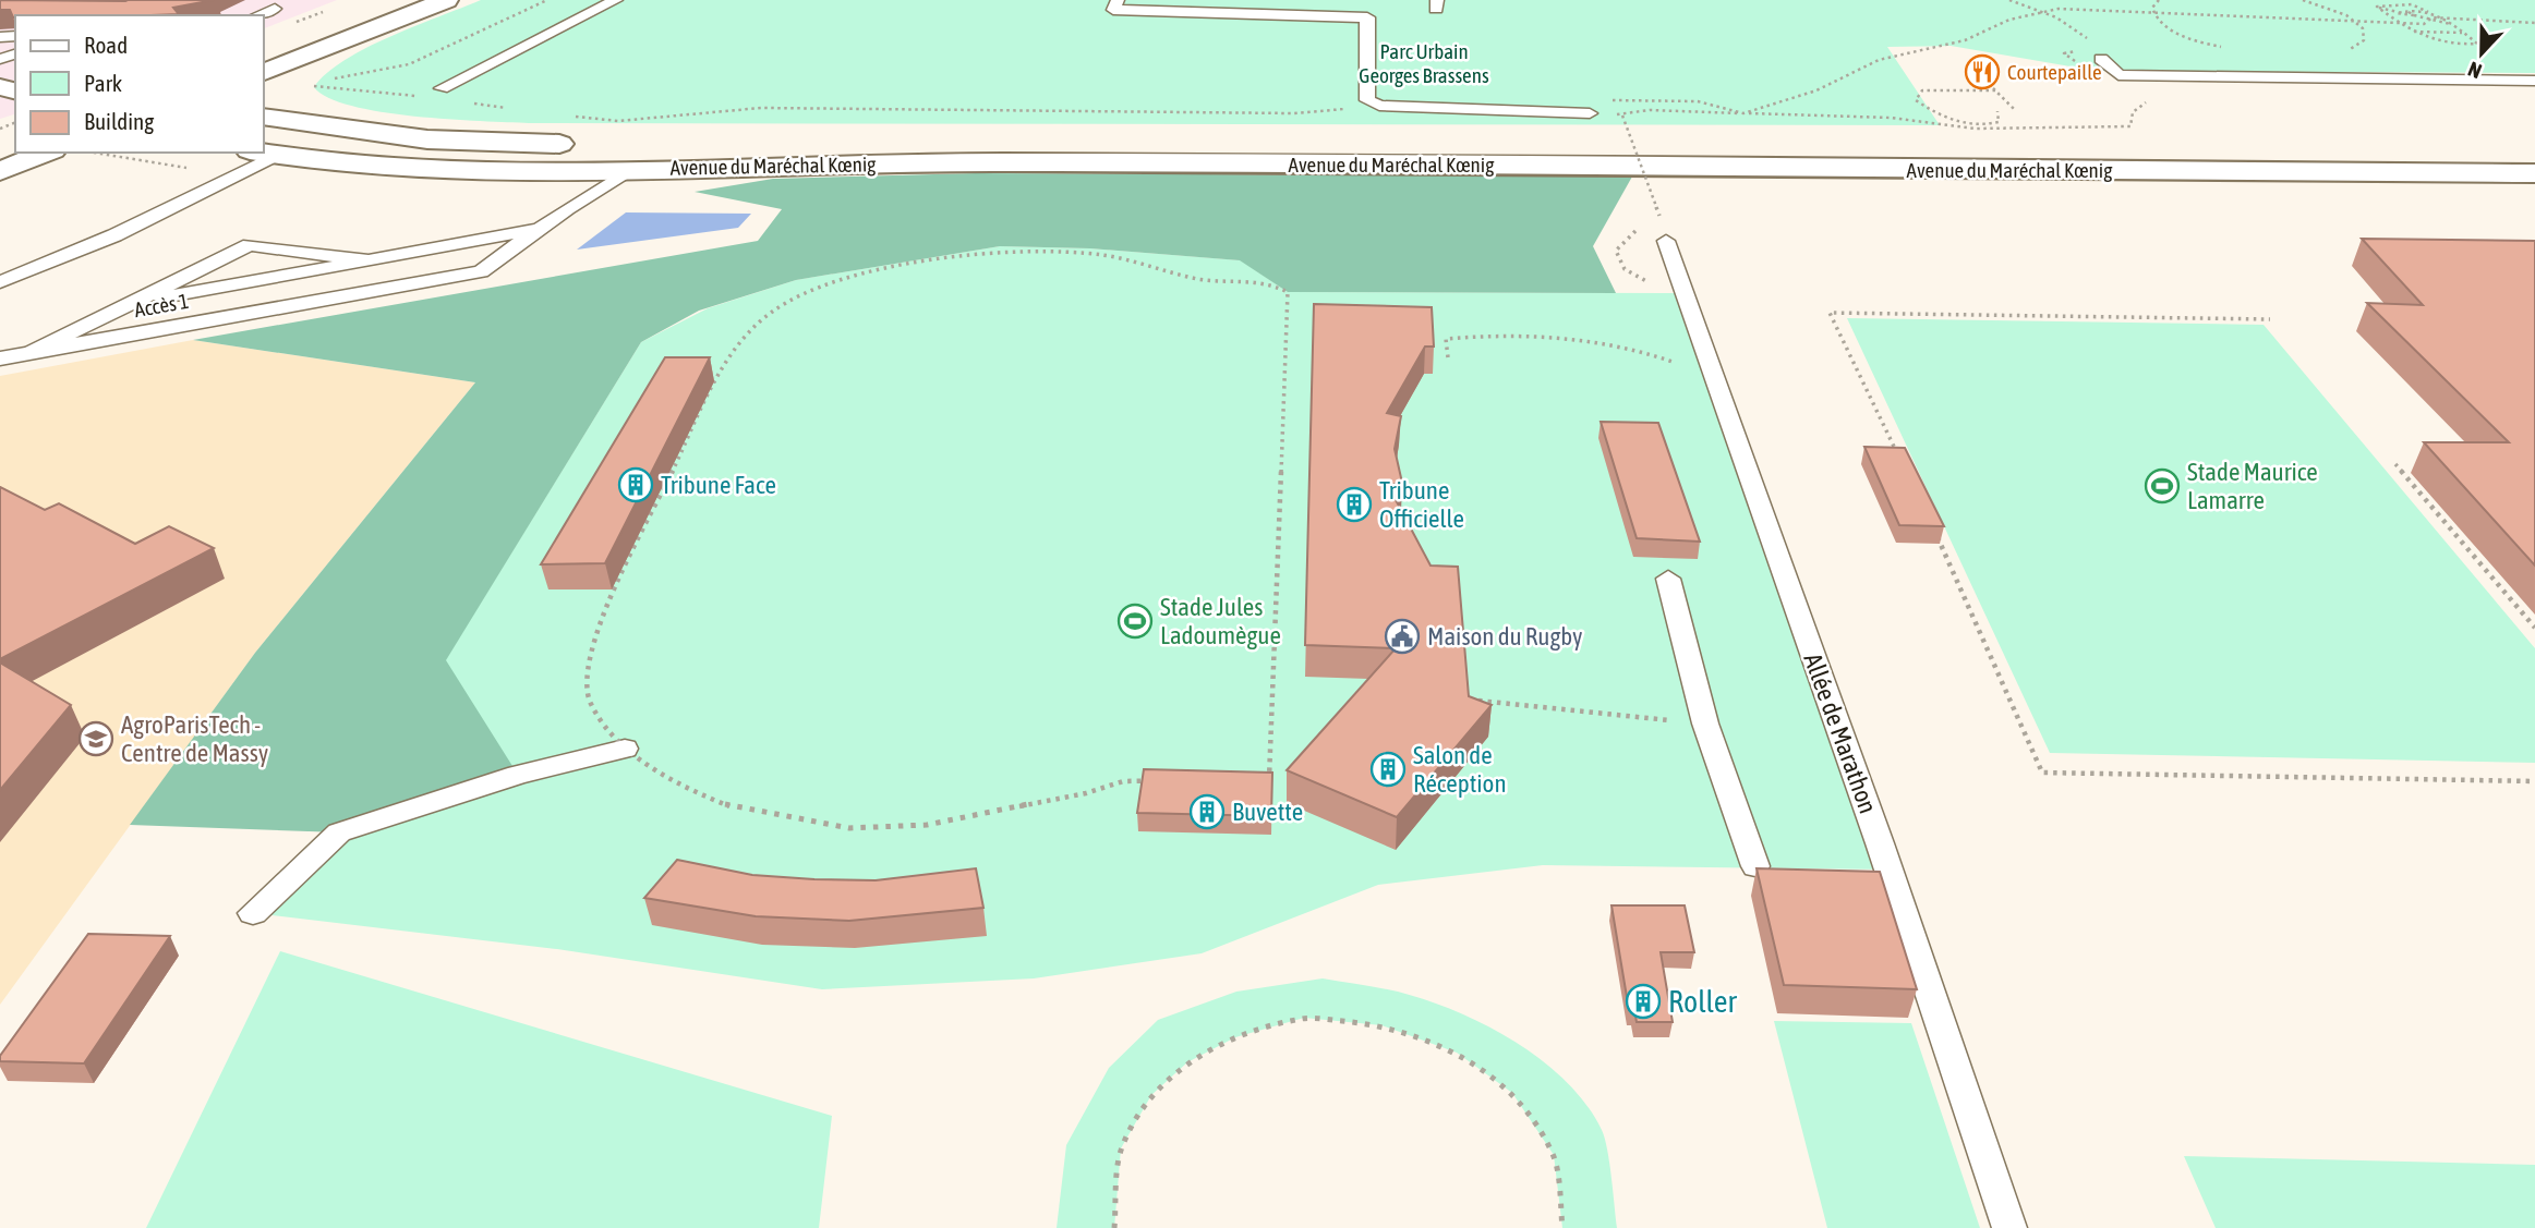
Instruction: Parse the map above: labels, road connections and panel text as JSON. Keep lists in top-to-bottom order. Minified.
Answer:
{"streets":{"main road":["Avenue du Maréchal Kœnig"],"lane":["Accès 1","Allée de Marathon"]},"crossings":[["Avenue du Maréchal Kœnig","Accès 1"]],"parks":["Parc Urbain Georges Brassens"],"places":{"restaurant":["Courtepaille"],"building":["Tribune Face","Tribune Officielle","Salon de Réception","Buvette","Roller"],"sports":["Stade Maurice Lamarre","Stade Jules Ladoumègue"],"public building":["Maison du Rugby"],"school or university":["AgroParisTech - Centre de Massy"]},"legend":["Road","Park","Building"],"north":"bottom"}
